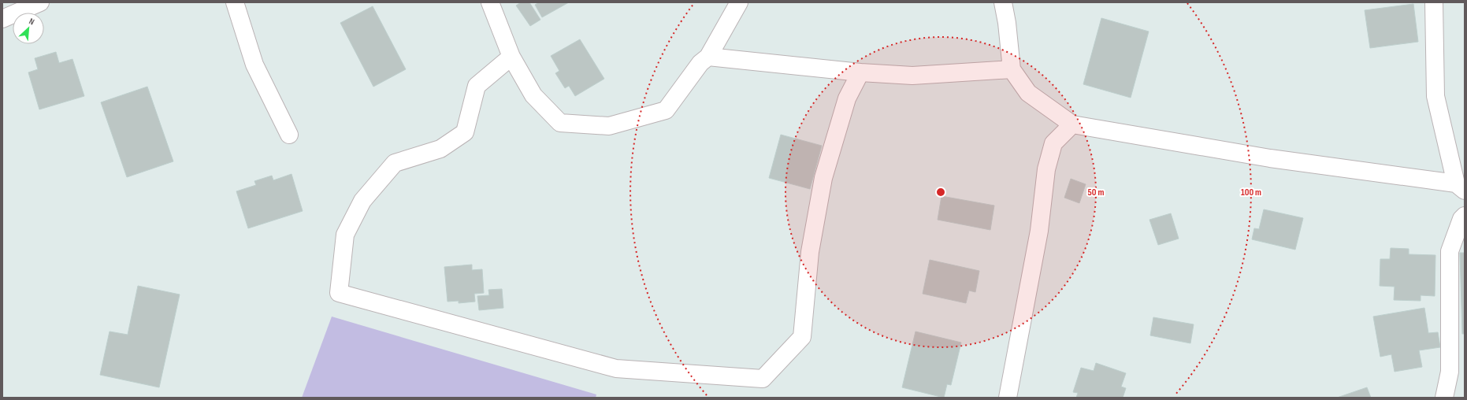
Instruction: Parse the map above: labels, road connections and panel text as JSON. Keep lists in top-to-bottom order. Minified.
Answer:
{"north":"top right","rings":["50 m","100 m"]}
